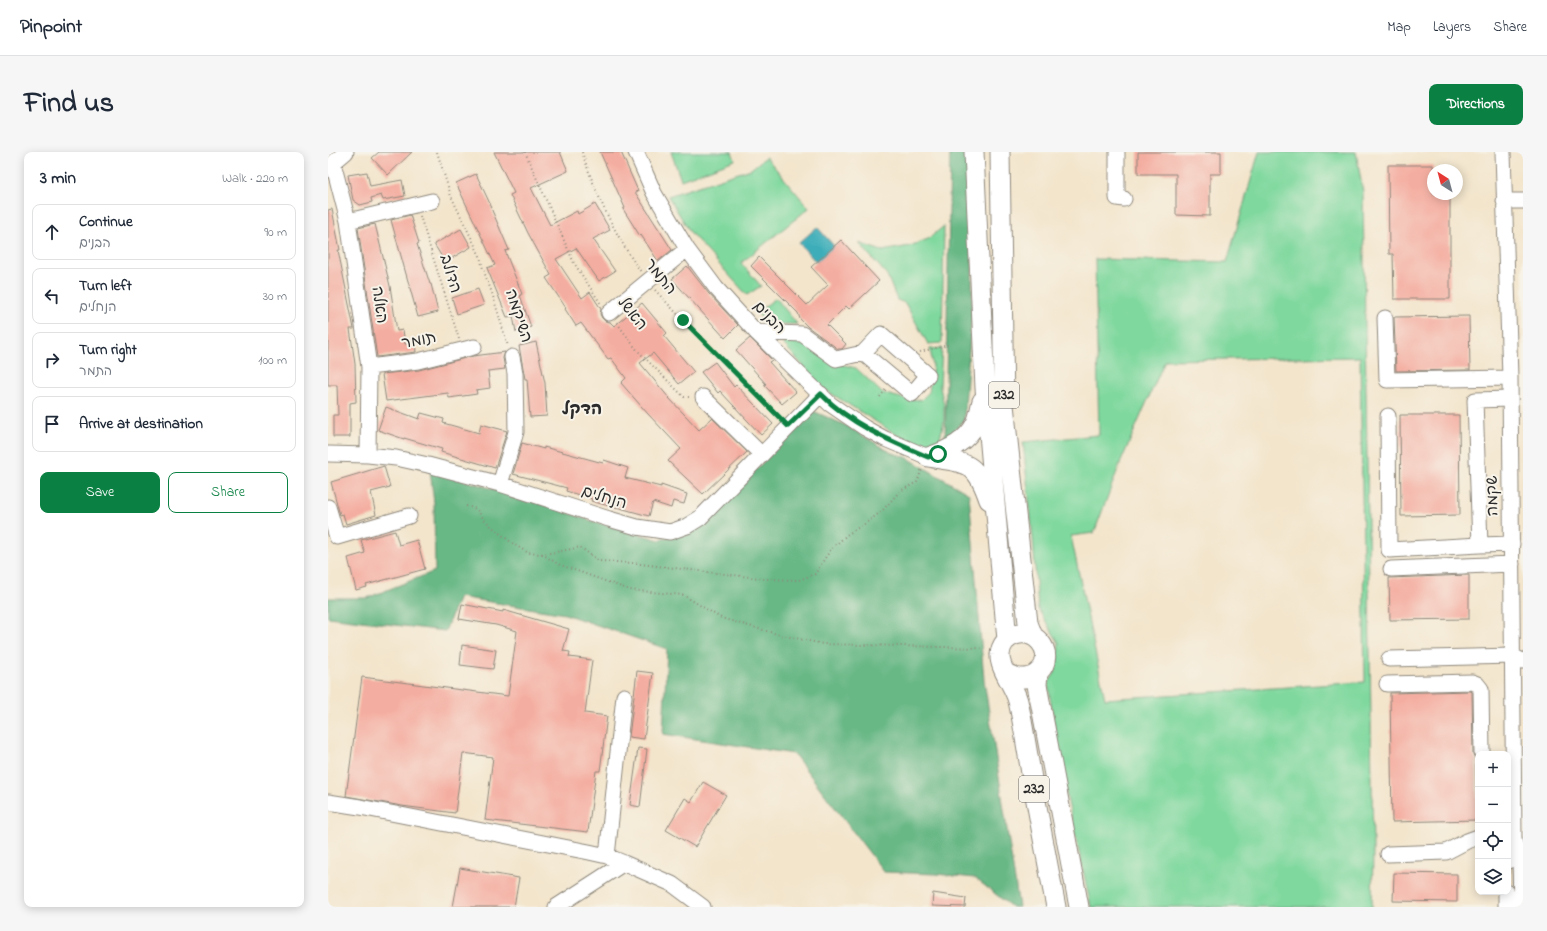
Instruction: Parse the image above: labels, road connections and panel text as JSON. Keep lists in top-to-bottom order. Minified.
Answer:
{"streets":{"main road":["232"],"street":["האלה","השיקמה","הבנים","תומר","שקמה","הנחלים"],"path":["הדולב","התמר","האשל"]},"crossings":[["הדולב","תומר"],["התמר","הנחלים"],["האלה","תומר"],["האלה","הנחלים"],["השיקמה","הנחלים"],["הבנים","הנחלים"]],"districts":["הדקל"],"north":"top left","page":{"header":"Pinpoint","nav":["Map","Layers","Share"],"title":"Find us","buttons":["Directions",["Save","Share"]],"heading":["3 min","Walk · 220 m"],"list":[["Continue","הבנים","90 m"],["Turn left","הנחלים","30 m"],["Turn right","התמר","100 m"],"Arrive at destination"],"map_buttons":["+","−"]}}
